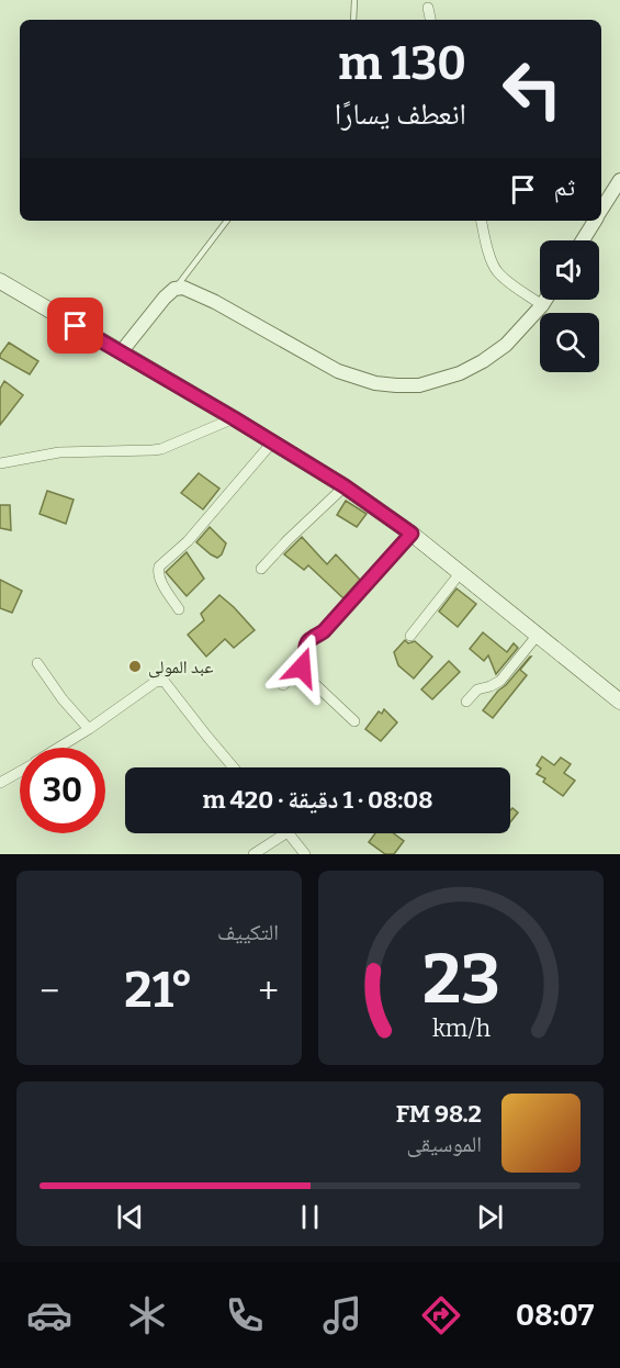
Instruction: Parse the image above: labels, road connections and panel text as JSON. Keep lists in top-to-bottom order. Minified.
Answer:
{"places":["عبد المولى"],"page":{"turn":["130 m","انعطف يسارًا"],"then":"ثم","limit":"30","trip":"08:08 · 1 دقيقة · 420 m","tile":"التكييف","heat":["−","21°","+"],"song":["98.2 FM","الموسيقى"],"tabs":"08:07","gauge":["23","km/h"]}}
